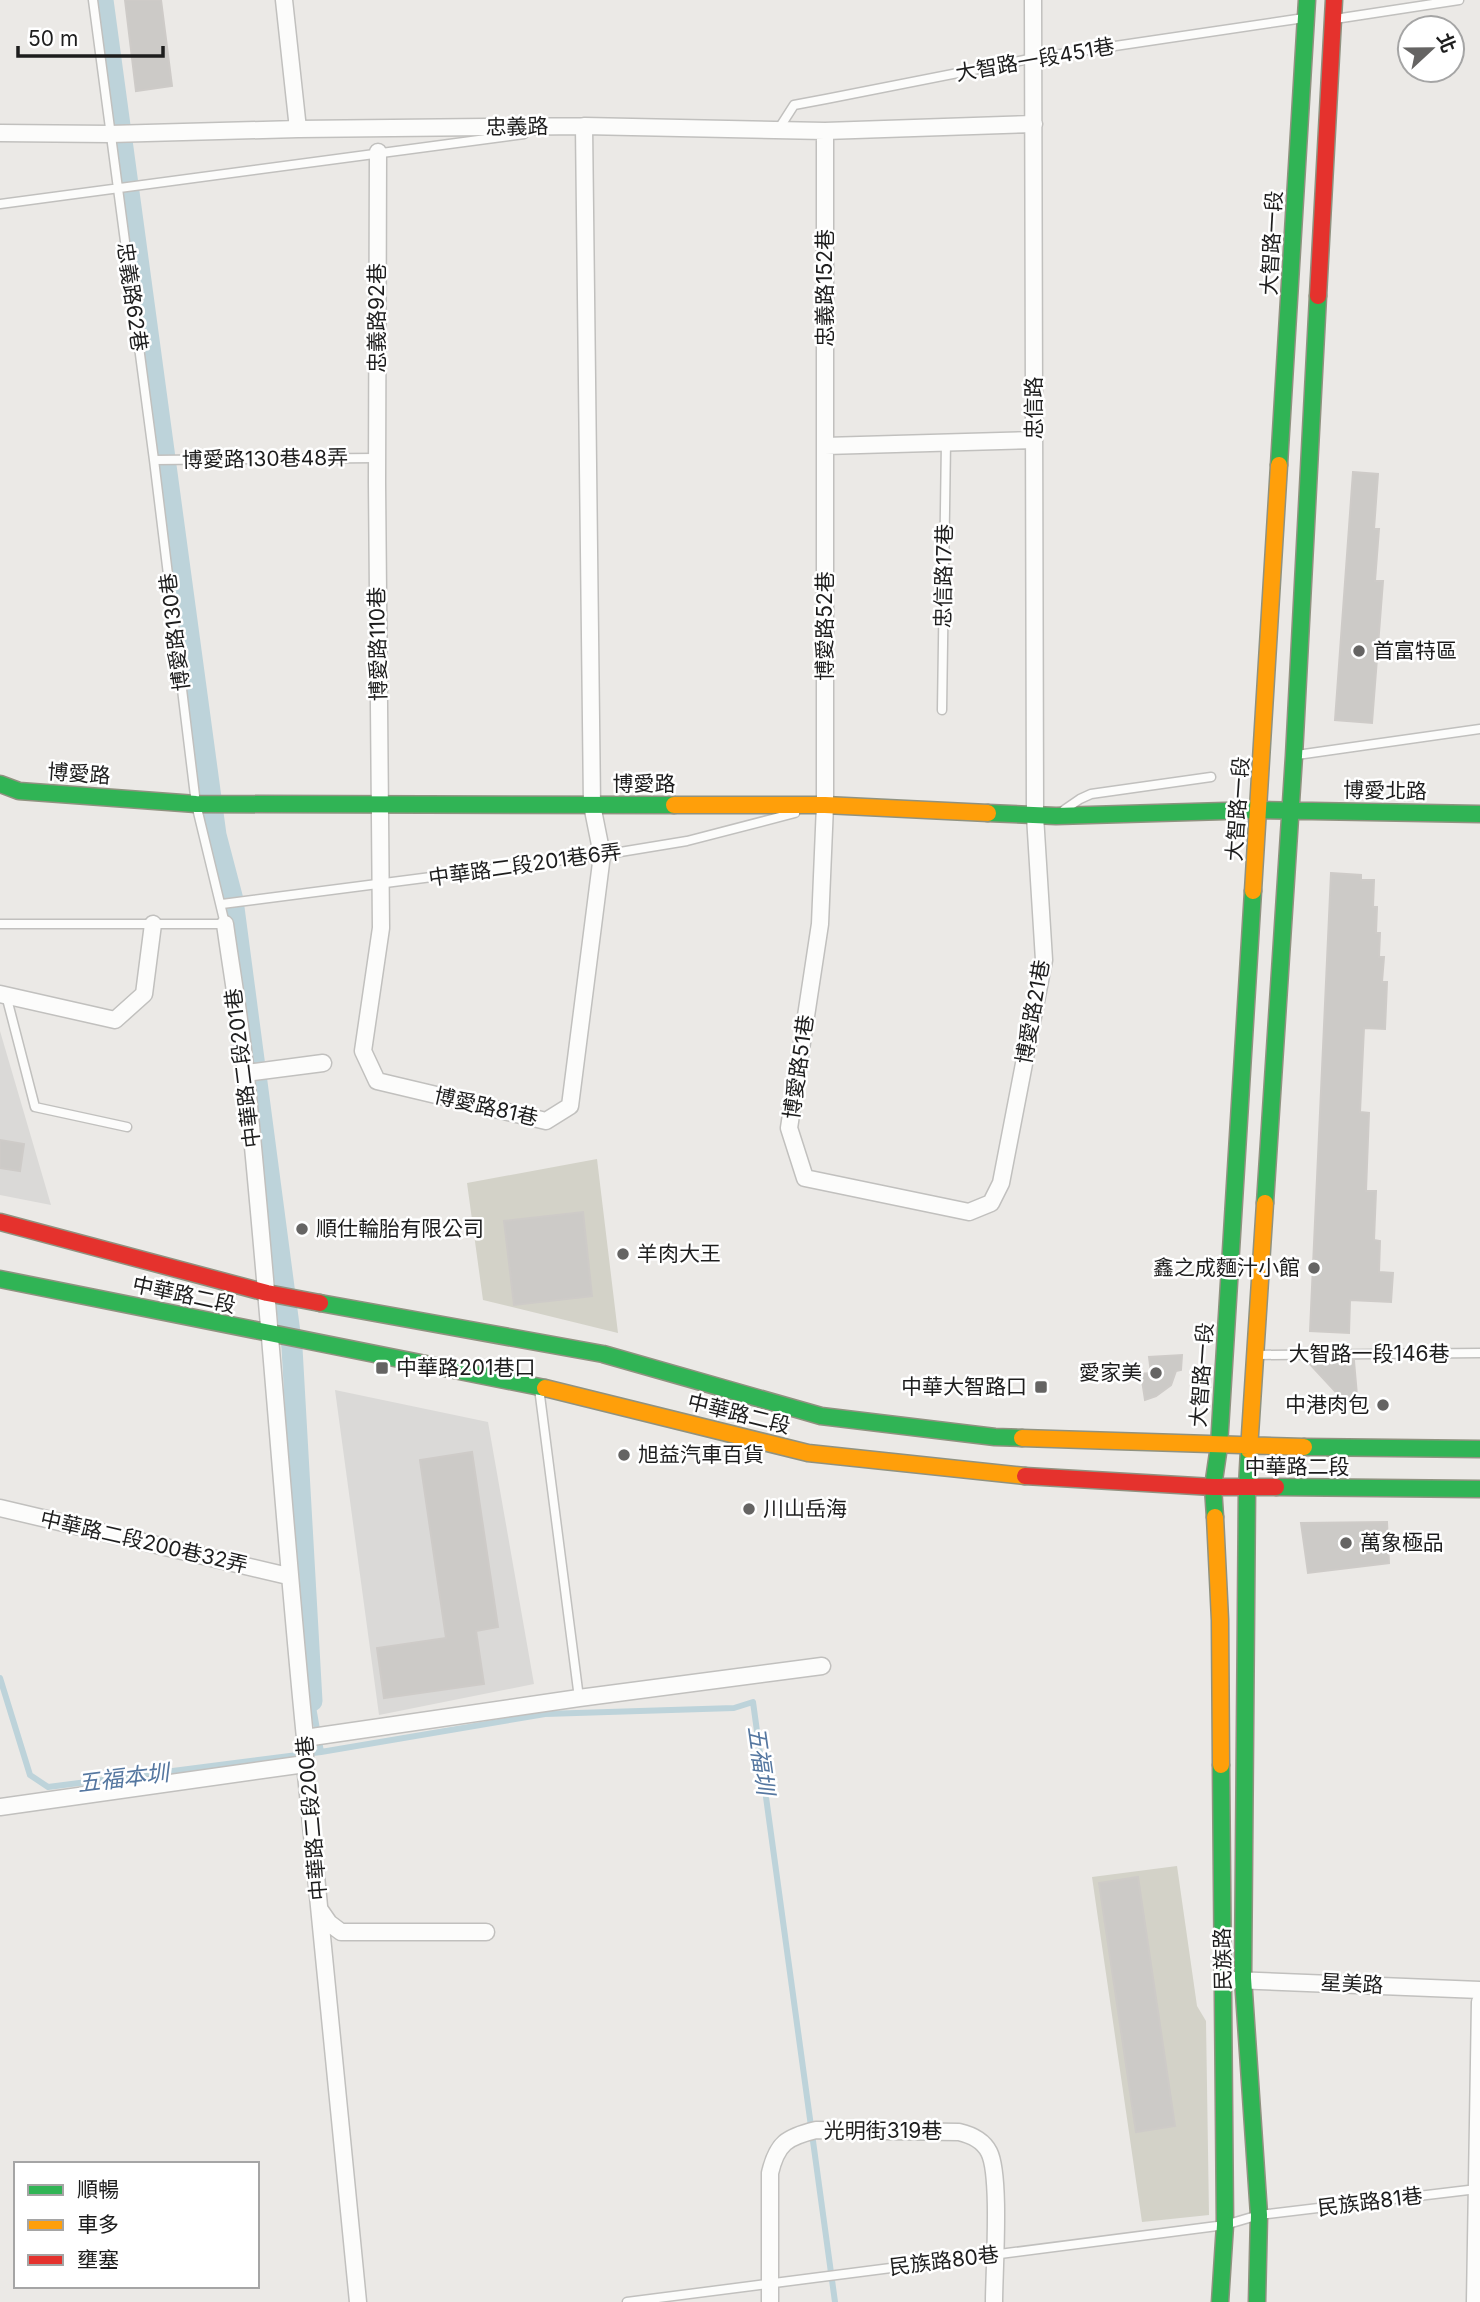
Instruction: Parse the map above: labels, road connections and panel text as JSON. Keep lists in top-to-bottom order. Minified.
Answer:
{"streets":{"street":["忠義路","大智路一段","忠義路152巷","忠義路92巷","忠信路","博愛路52巷","博愛路110巷","博愛路","博愛北路","博愛路21巷","博愛路51巷","中華路二段201巷","博愛路81巷","中華路二段","中華路二段200巷32弄","中華路二段200巷","民族路","星美路","光明街319巷"],"lane":["大智路一段451巷","忠義路62巷","博愛路130巷48弄","忠信路17巷","博愛路130巷","中華路二段201巷6弄","大智路一段146巷","民族路81巷","民族路80巷"]},"crossings":[["大智路一段451巷","忠義路"],["大智路一段451巷","大智路一段"],["大智路一段451巷","忠信路"],["忠義路","忠義路152巷"],["忠義路","忠義路62巷"],["忠義路","忠信路"],["忠義路","博愛路81巷"],["大智路一段","博愛路"],["大智路一段","中華路二段"],["大智路一段","民族路"],["忠義路152巷","博愛路52巷"],["忠義路62巷","博愛路130巷48弄"],["忠義路62巷","博愛路130巷"],["忠義路92巷","博愛路130巷48弄"],["忠義路92巷","博愛路110巷"],["忠信路","博愛路"],["忠信路","博愛路21巷"],["博愛路130巷48弄","博愛路130巷"],["博愛路52巷","博愛路"],["博愛路52巷","中華路二段201巷6弄"],["博愛路52巷","博愛路51巷"],["博愛路130巷","博愛路"],["博愛路130巷","中華路二段201巷"],["博愛路110巷","博愛路"],["博愛路110巷","博愛路81巷"],["博愛路","博愛北路"],["博愛路","中華路二段201巷6弄"],["博愛路","博愛路21巷"],["博愛路","博愛路51巷"],["博愛路","中華路二段201巷"],["博愛路","博愛路81巷"],["中華路二段201巷6弄","博愛路51巷"],["中華路二段201巷6弄","中華路二段201巷"],["中華路二段201巷6弄","博愛路81巷"],["博愛路21巷","博愛路51巷"],["中華路二段201巷","中華路二段"],["中華路二段201巷","中華路二段200巷"],["中華路二段","中華路二段200巷"],["中華路二段","民族路"],["中華路二段200巷32弄","中華路二段200巷"],["民族路","星美路"],["民族路","民族路81巷"],["民族路","民族路80巷"],["光明街319巷","民族路80巷"],["民族路81巷","民族路80巷"]],"water":["五福圳","五福本圳"],"places":{"other":["首富特區","順仕輪胎有限公司","羊肉大王","鑫之成麵汁小館","愛家美","中港肉包","旭益汽車百貨","川山岳海","萬象極品"],"transit":["中華路201巷口","中華大智路口"]},"legend":["順暢","車多","壅塞"],"scale_bar":"50 m","north":"right"}
